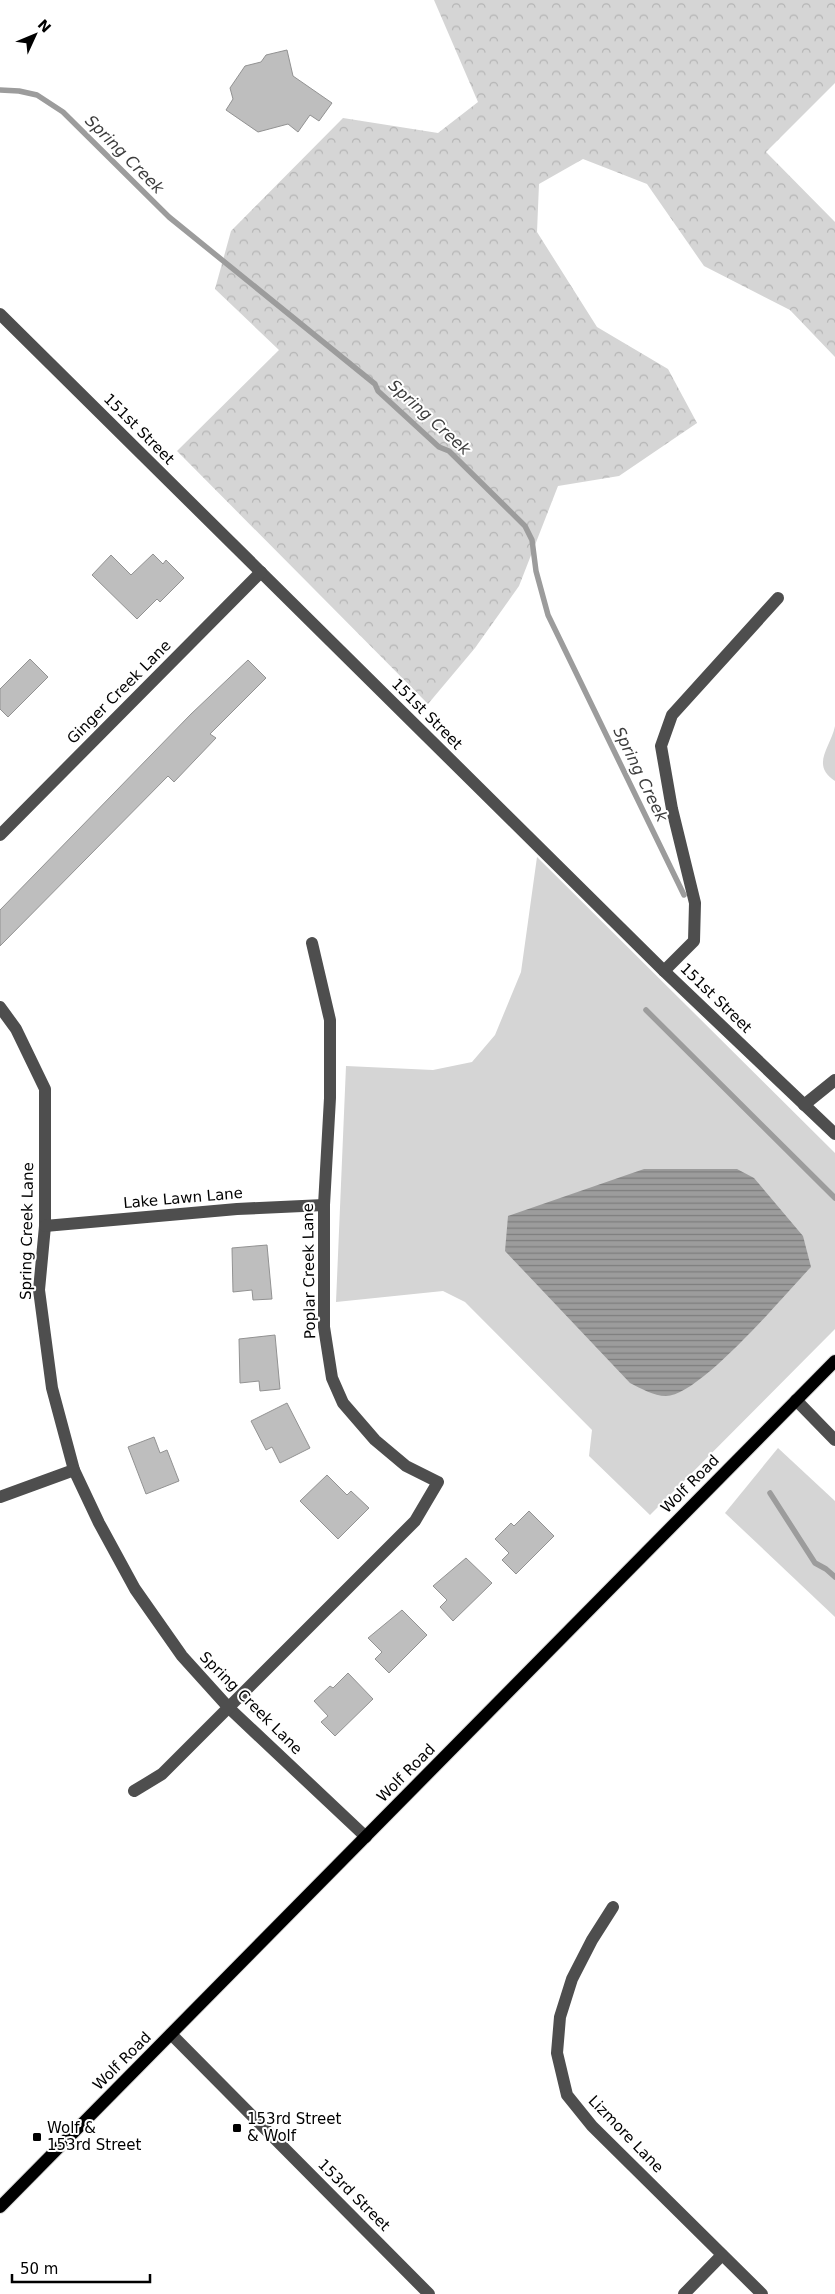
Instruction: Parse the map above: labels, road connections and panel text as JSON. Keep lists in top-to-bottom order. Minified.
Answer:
{"streets":{"main road":["Wolf Road"],"street":["151st Street","Ginger Creek Lane","Lake Lawn Lane","Spring Creek Lane","Poplar Creek Lane","Lizmore Lane","153rd Street"]},"crossings":[["151st Street","Ginger Creek Lane"],["Lake Lawn Lane","Spring Creek Lane"],["Lake Lawn Lane","Poplar Creek Lane"],["Spring Creek Lane","Poplar Creek Lane"],["Spring Creek Lane","Wolf Road"],["Wolf Road","153rd Street"]],"water":["Spring Creek"],"places":{"transit":["153rd Street & Wolf","Wolf & 153rd Street"]},"scale_bar":"50 m","north":"top right"}
